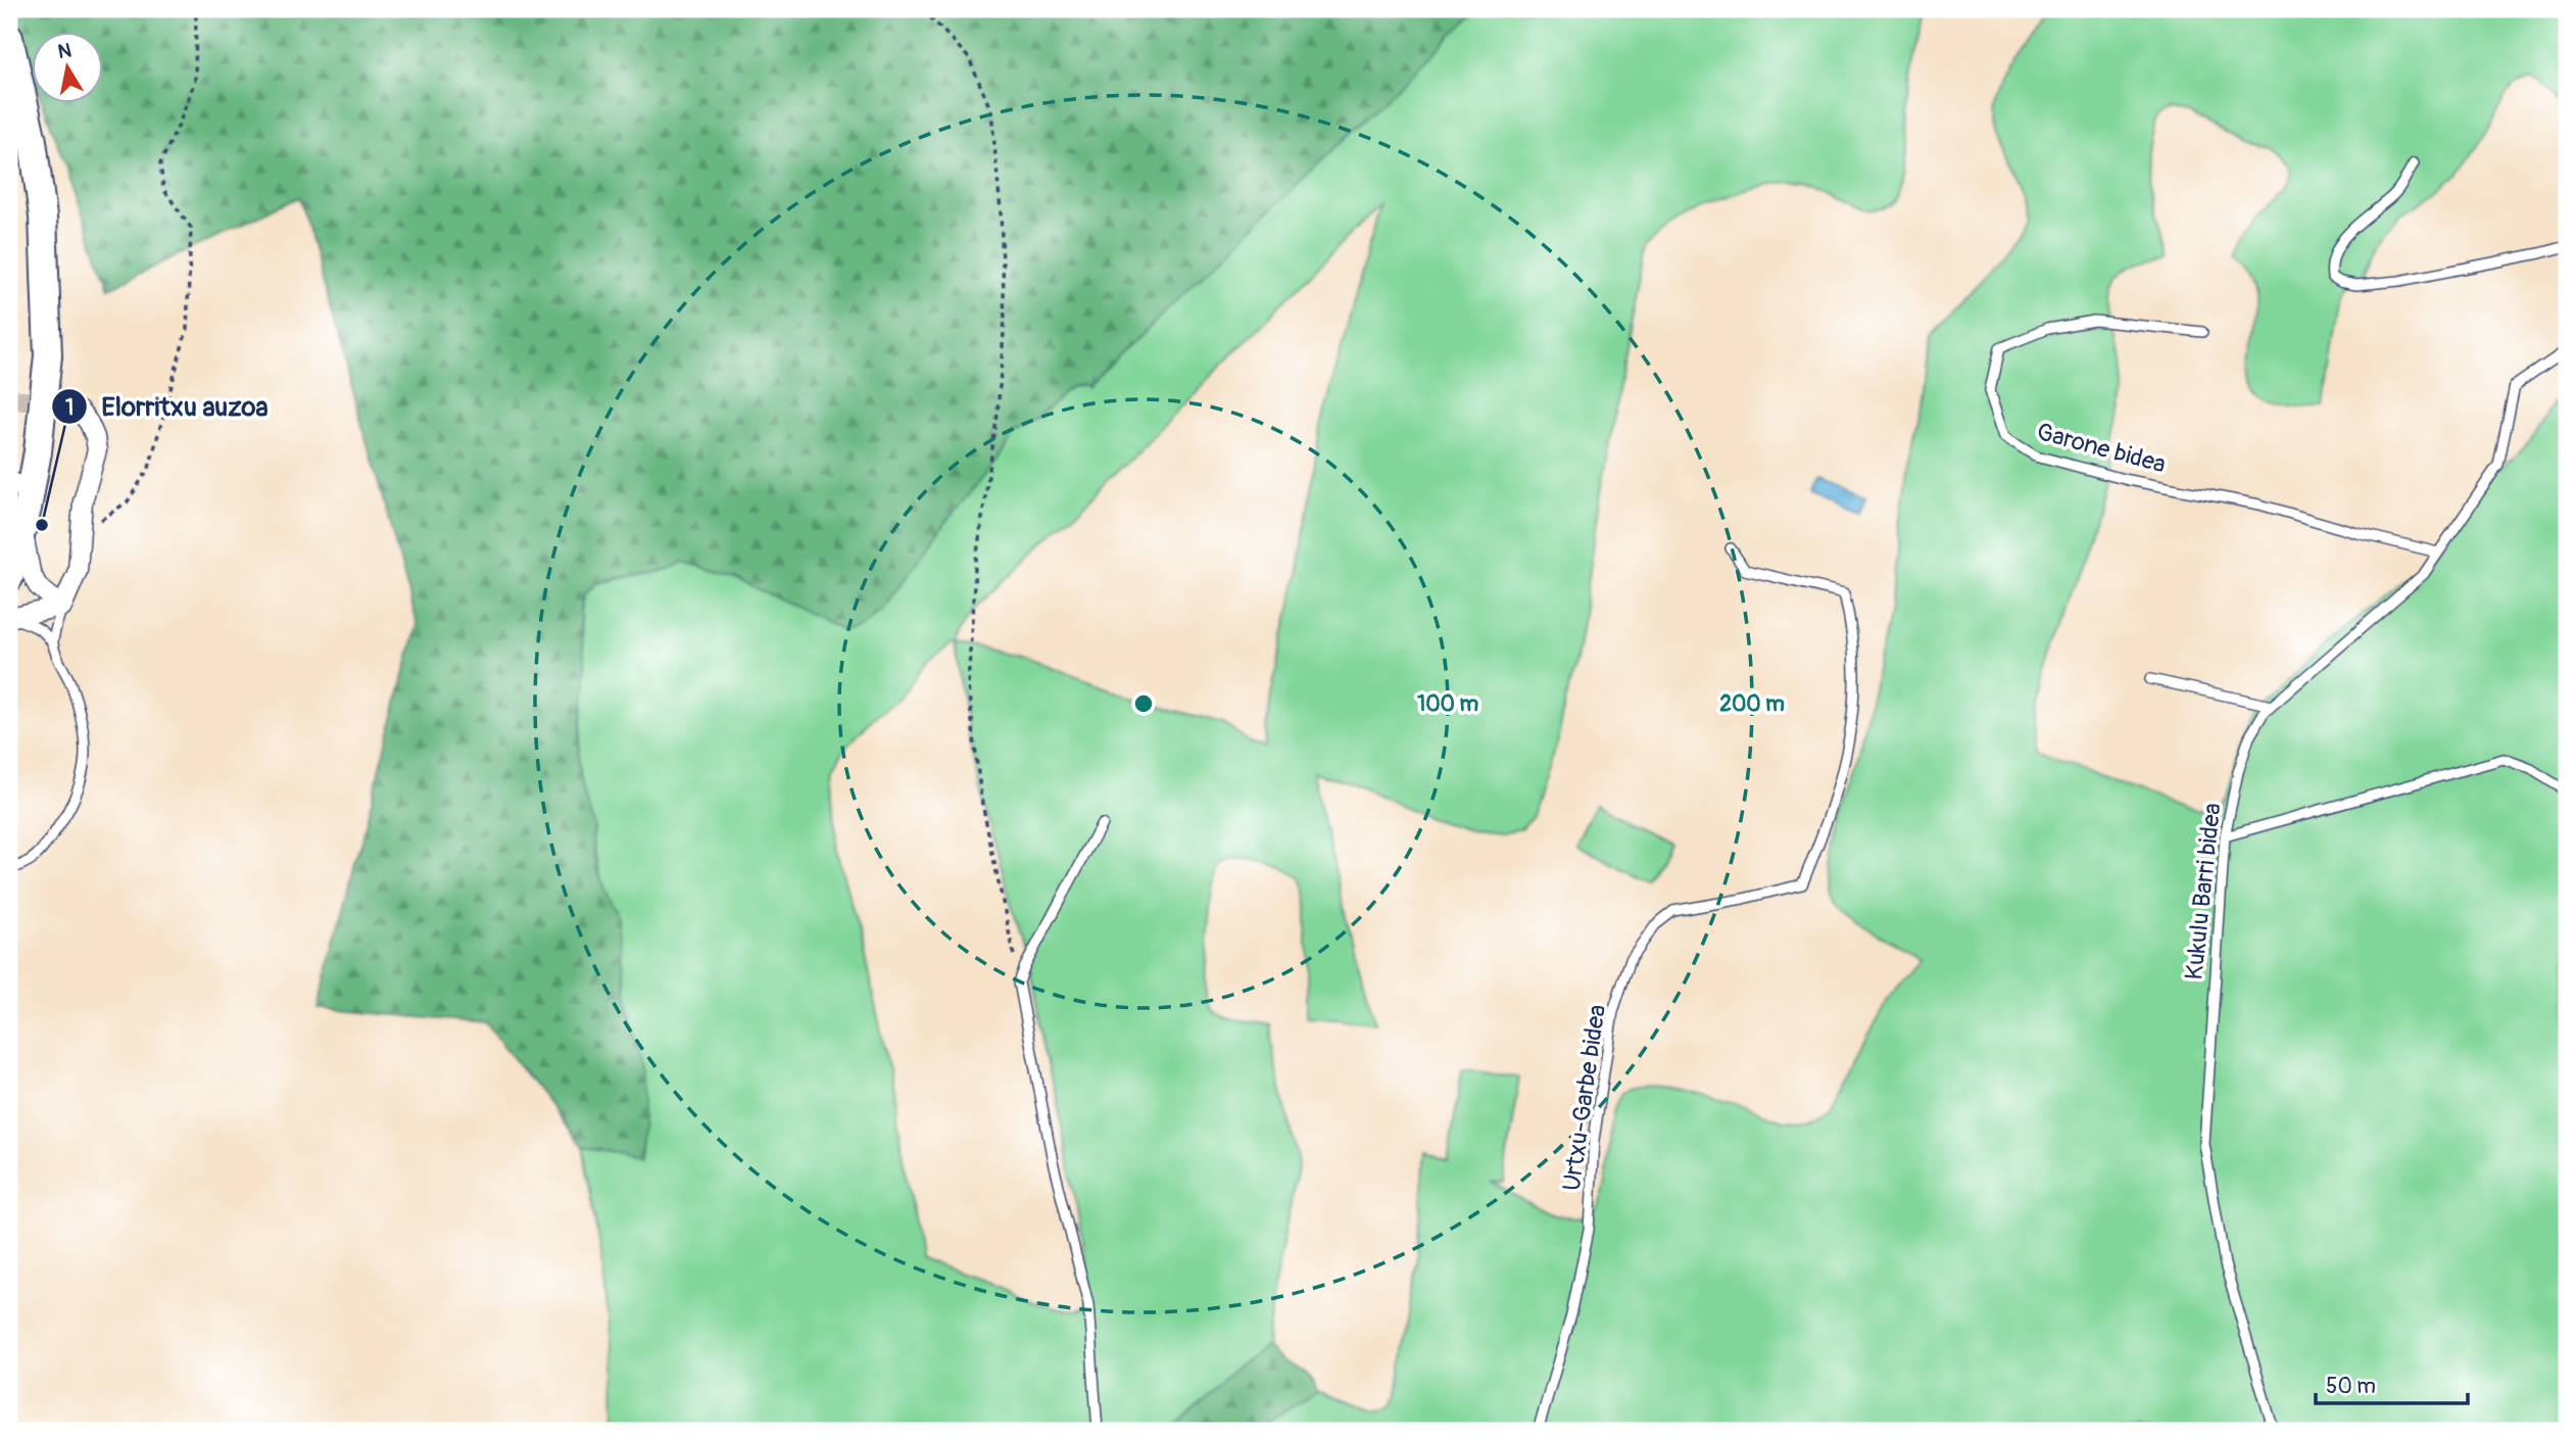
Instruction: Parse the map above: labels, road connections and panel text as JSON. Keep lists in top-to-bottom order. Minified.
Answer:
{"streets":{"lane":["Garone bidea","Kukulu Barri bidea","Urtxu-Garbe bidea"]},"crossings":[["Garone bidea","Kukulu Barri bidea"]],"places":["Elorritxu auzoa"],"scale_bar":"50 m","north":"top","rings":["100 m","200 m"]}
